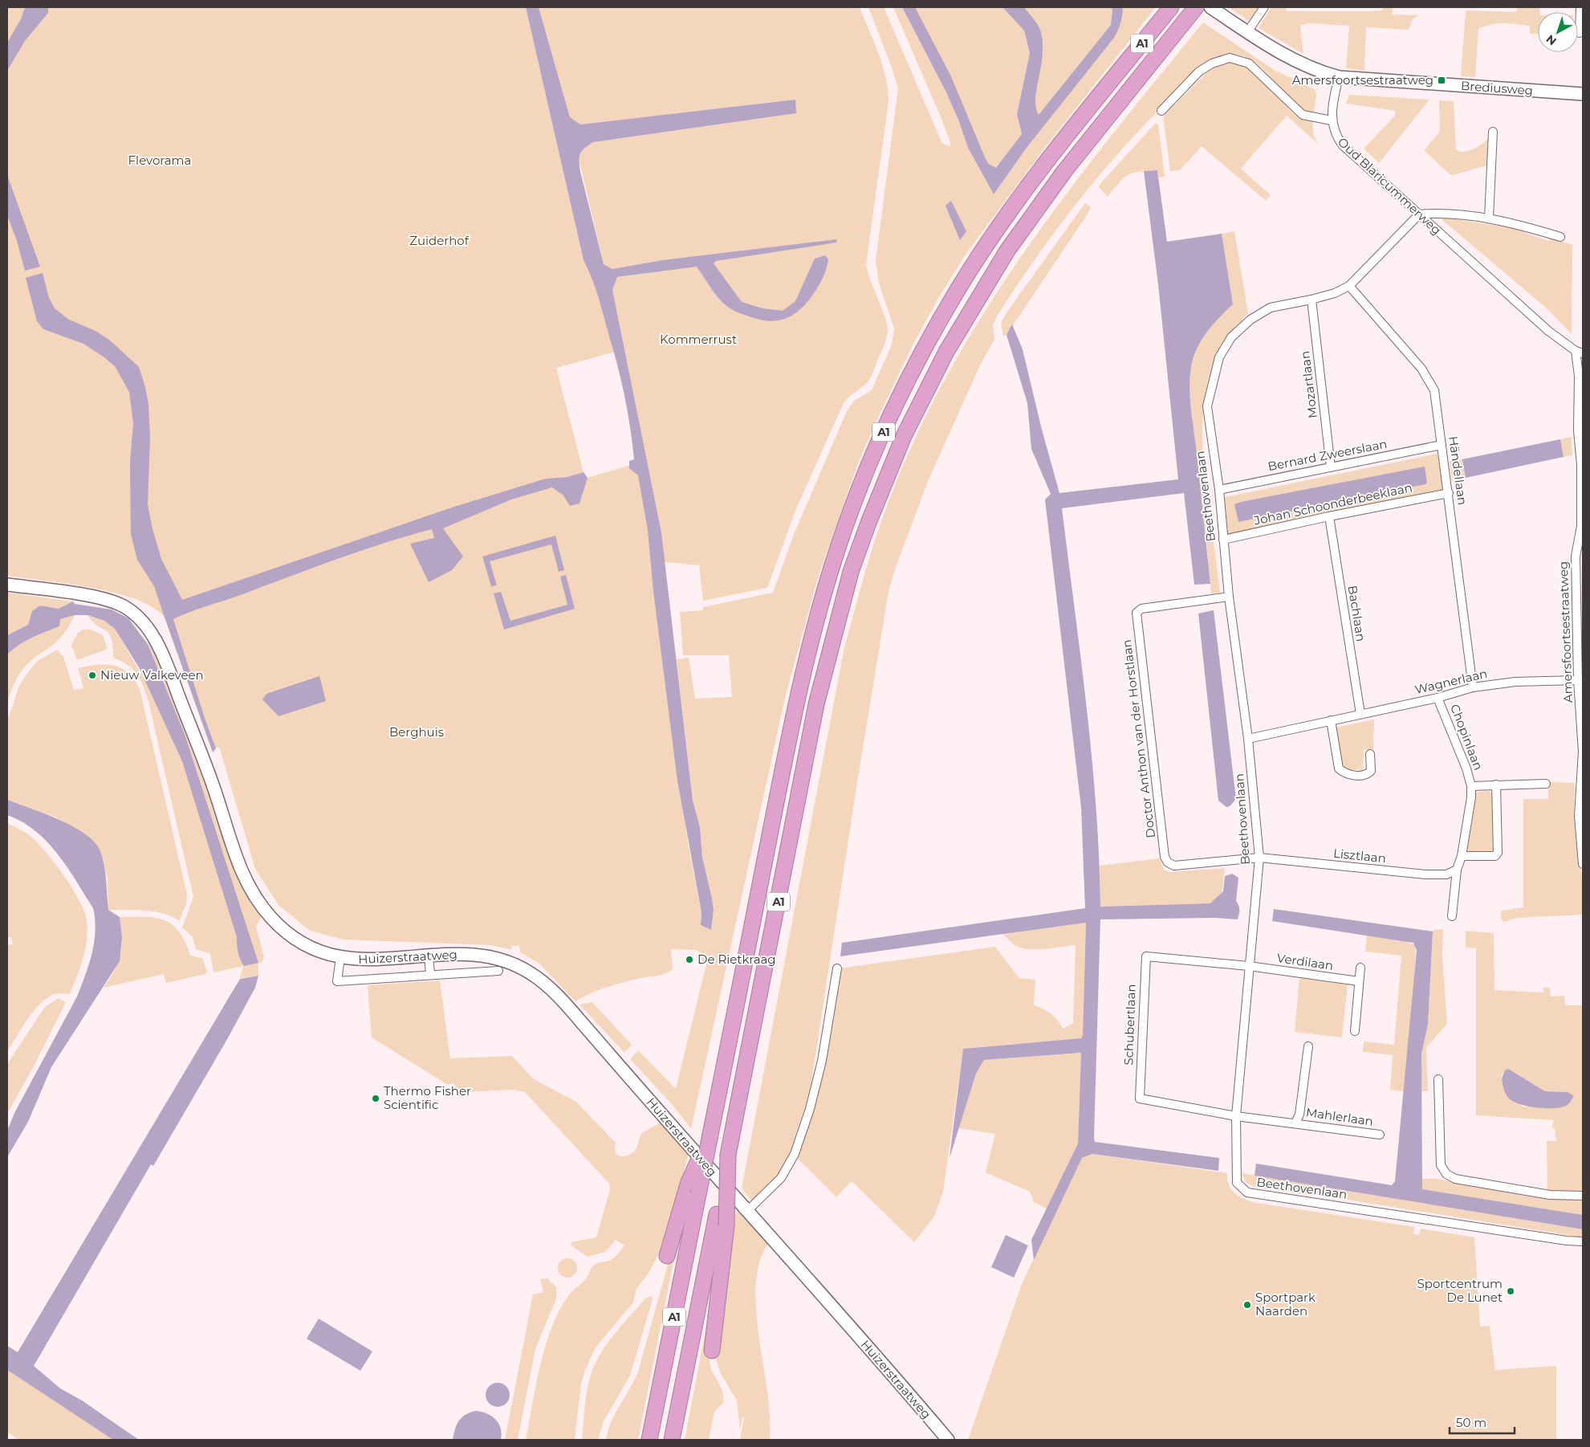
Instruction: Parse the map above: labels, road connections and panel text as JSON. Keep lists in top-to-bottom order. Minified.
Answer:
{"streets":{"highway":["A1"],"street":["Brediusweg","Oud Blaricummerweg","Mozartlaan","Bernard Zweerslaan","Händellaan","Beethovenlaan","Johan Schoonderbeeklaan","Bachlaan","Amersfoortsestraatweg","Wagnerlaan","Chopinlaan","Doctor Anthon van der Horstlaan","Lisztlaan","Huizerstraatweg","Verdilaan","Schubertlaan","Mahlerlaan"]},"crossings":[["Brediusweg","Oud Blaricummerweg"],["Oud Blaricummerweg","Beethovenlaan"],["Oud Blaricummerweg","Amersfoortsestraatweg"],["Mozartlaan","Bernard Zweerslaan"],["Mozartlaan","Beethovenlaan"],["Bernard Zweerslaan","Händellaan"],["Bernard Zweerslaan","Beethovenlaan"],["Händellaan","Beethovenlaan"],["Händellaan","Johan Schoonderbeeklaan"],["Händellaan","Wagnerlaan"],["Beethovenlaan","Johan Schoonderbeeklaan"],["Beethovenlaan","Wagnerlaan"],["Beethovenlaan","Doctor Anthon van der Horstlaan"],["Beethovenlaan","Lisztlaan"],["Beethovenlaan","Verdilaan"],["Beethovenlaan","Schubertlaan"],["Beethovenlaan","Mahlerlaan"],["Johan Schoonderbeeklaan","Bachlaan"],["Bachlaan","Wagnerlaan"],["Amersfoortsestraatweg","Wagnerlaan"],["Wagnerlaan","Chopinlaan"],["Chopinlaan","Lisztlaan"],["Doctor Anthon van der Horstlaan","Lisztlaan"],["Verdilaan","Schubertlaan"],["Schubertlaan","Mahlerlaan"]],"parks":["Flevorama","Zuiderhof","Kommerrust","Berghuis"],"places":{"transit":["Amersfoortsestraatweg"],"other":["Nieuw Valkeveen","De Rietkraag","Thermo Fisher Scientific","Sportcentrum De Lunet","Sportpark Naarden"]},"scale_bar":"50 m","north":"bottom left"}
